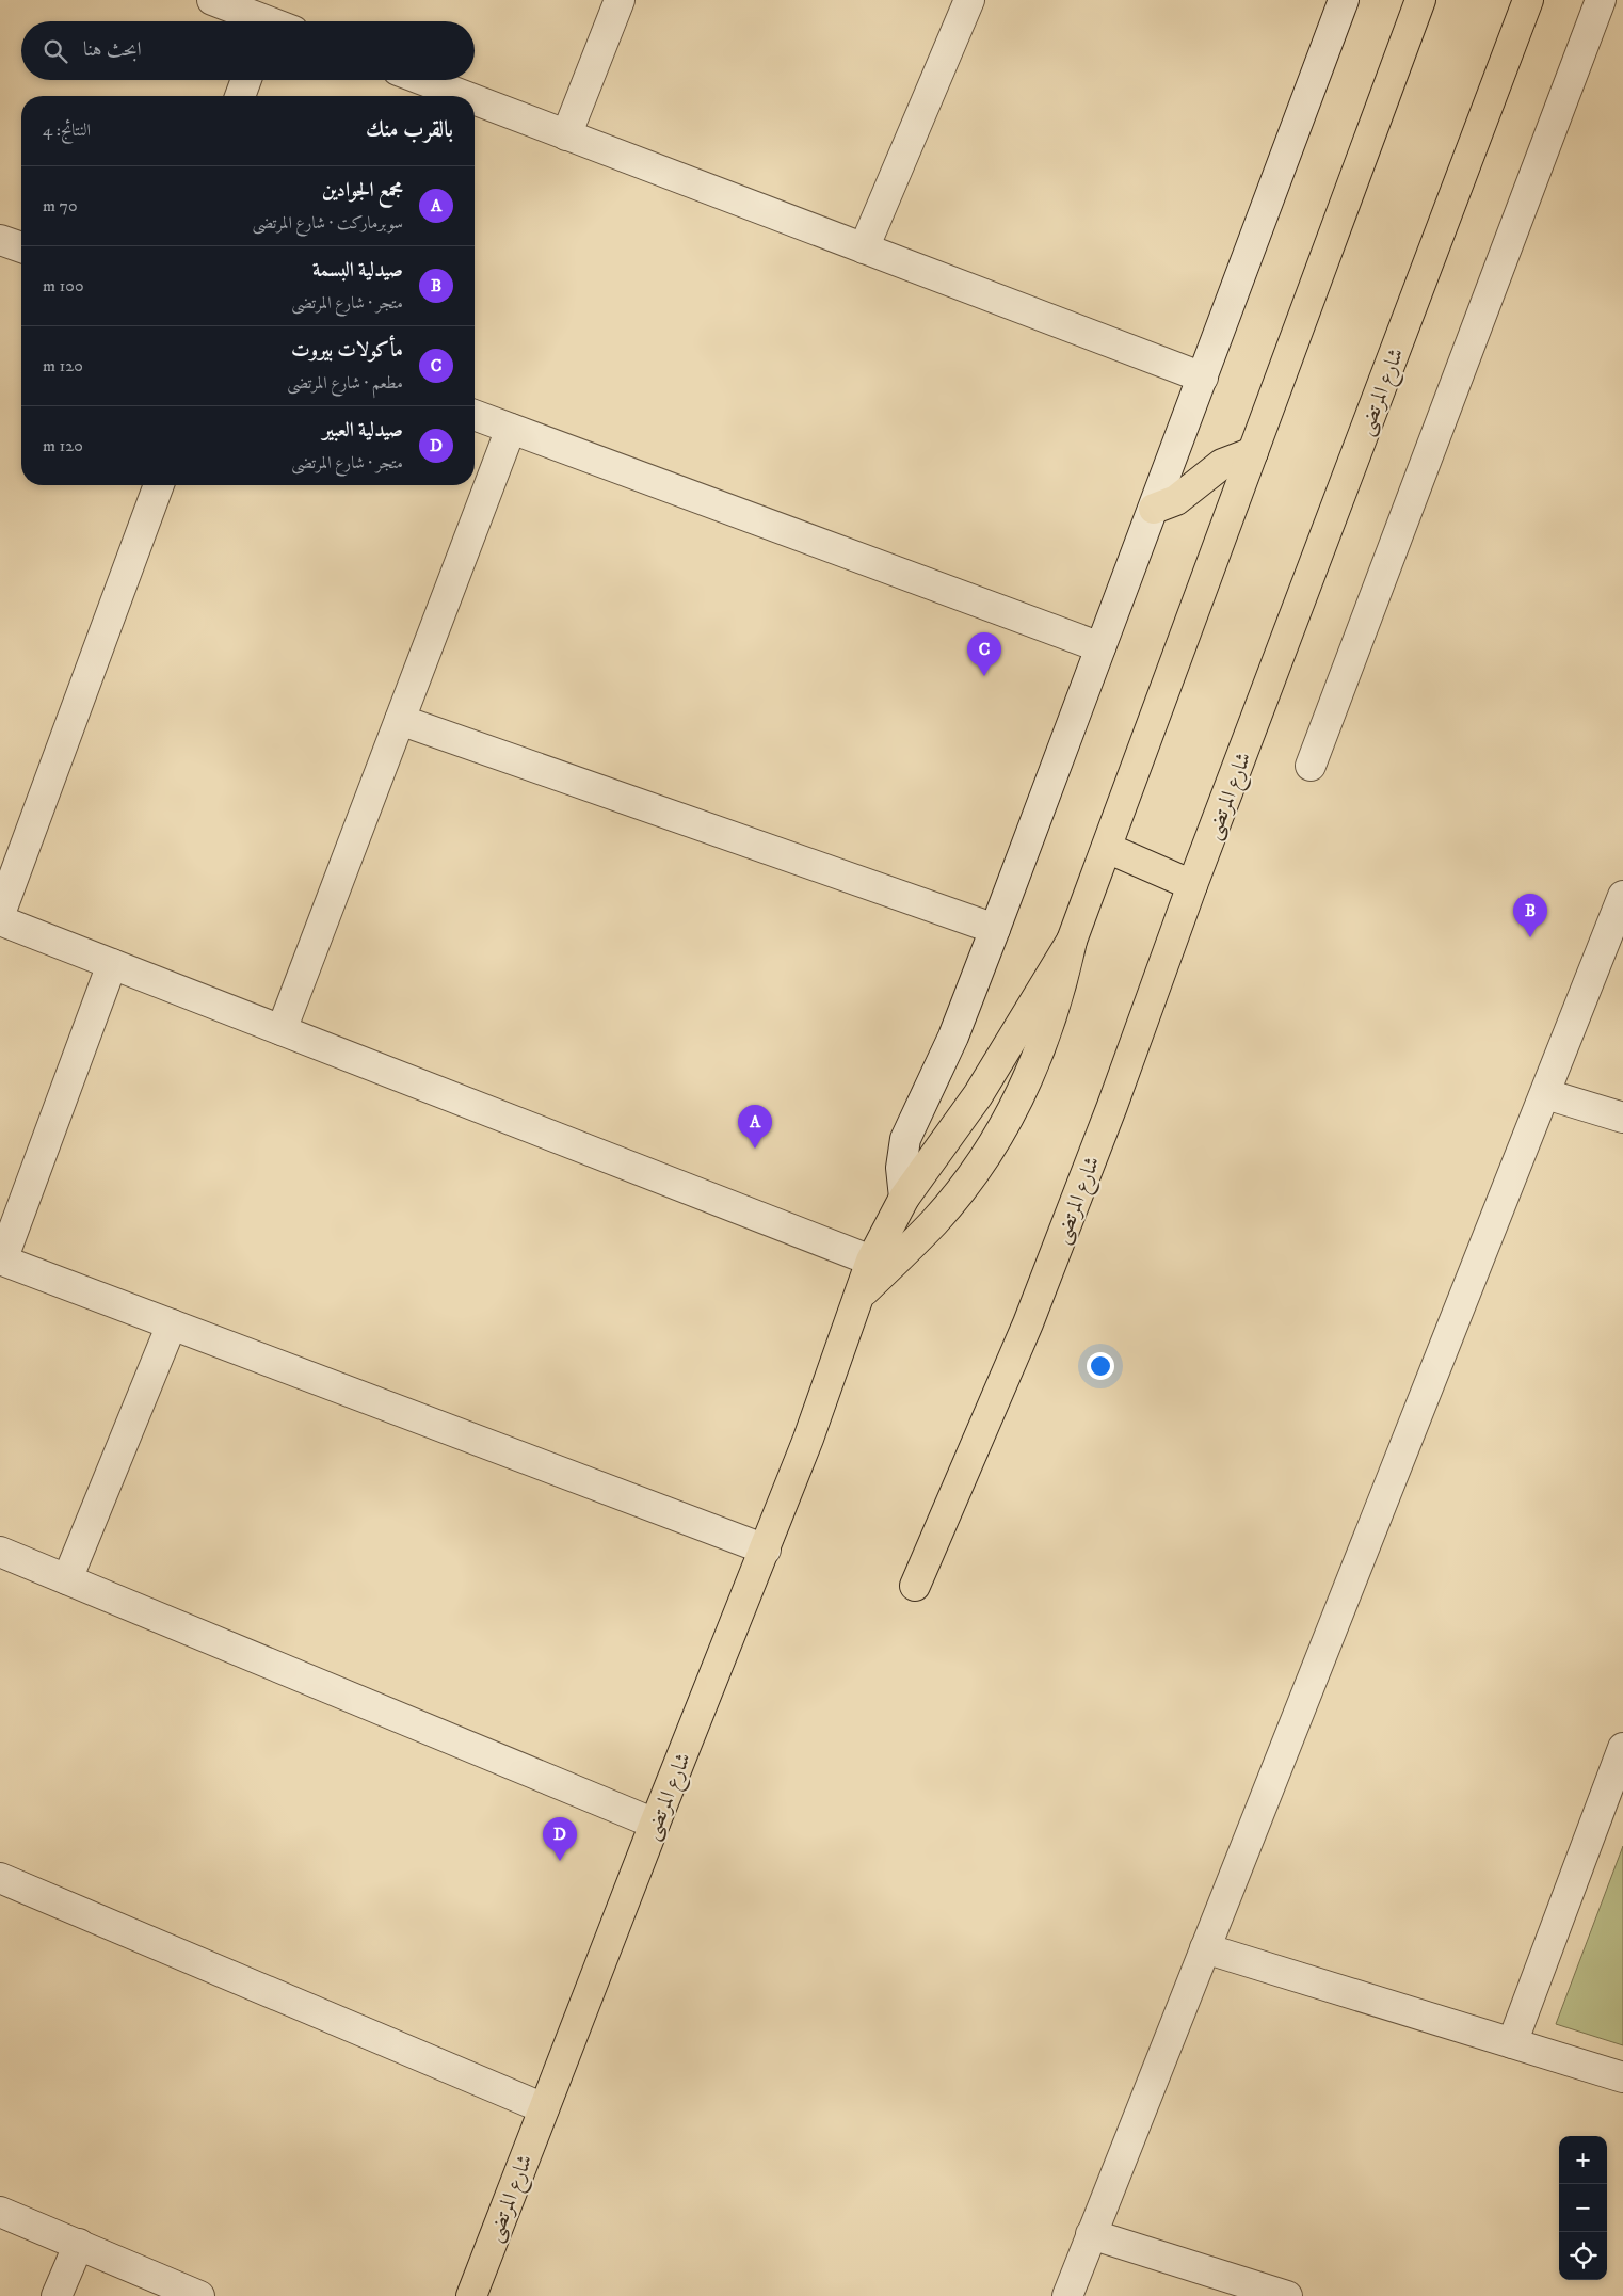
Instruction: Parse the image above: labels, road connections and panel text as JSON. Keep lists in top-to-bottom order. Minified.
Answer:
{"streets":{"main road":["شارع المرتضى"]},"page":{"search":"ابحث هنا","heading":["بالقرب منك","النتائج: 4"],"list":[{"mark":"A","name":"مجمع الجوادين","note":"سوبرماركت · شارع المرتضى","value":"70 m"},{"mark":"B","name":"صيدلية البسمة","note":"متجر · شارع المرتضى","value":"100 m"},{"mark":"C","name":"مأكولات بيروت","note":"مطعم · شارع المرتضى","value":"120 m"},{"mark":"D","name":"صيدلية العبير","note":"متجر · شارع المرتضى","value":"120 m"}],"pins":["C","B","A","D"],"map_buttons":["+","−"]}}
